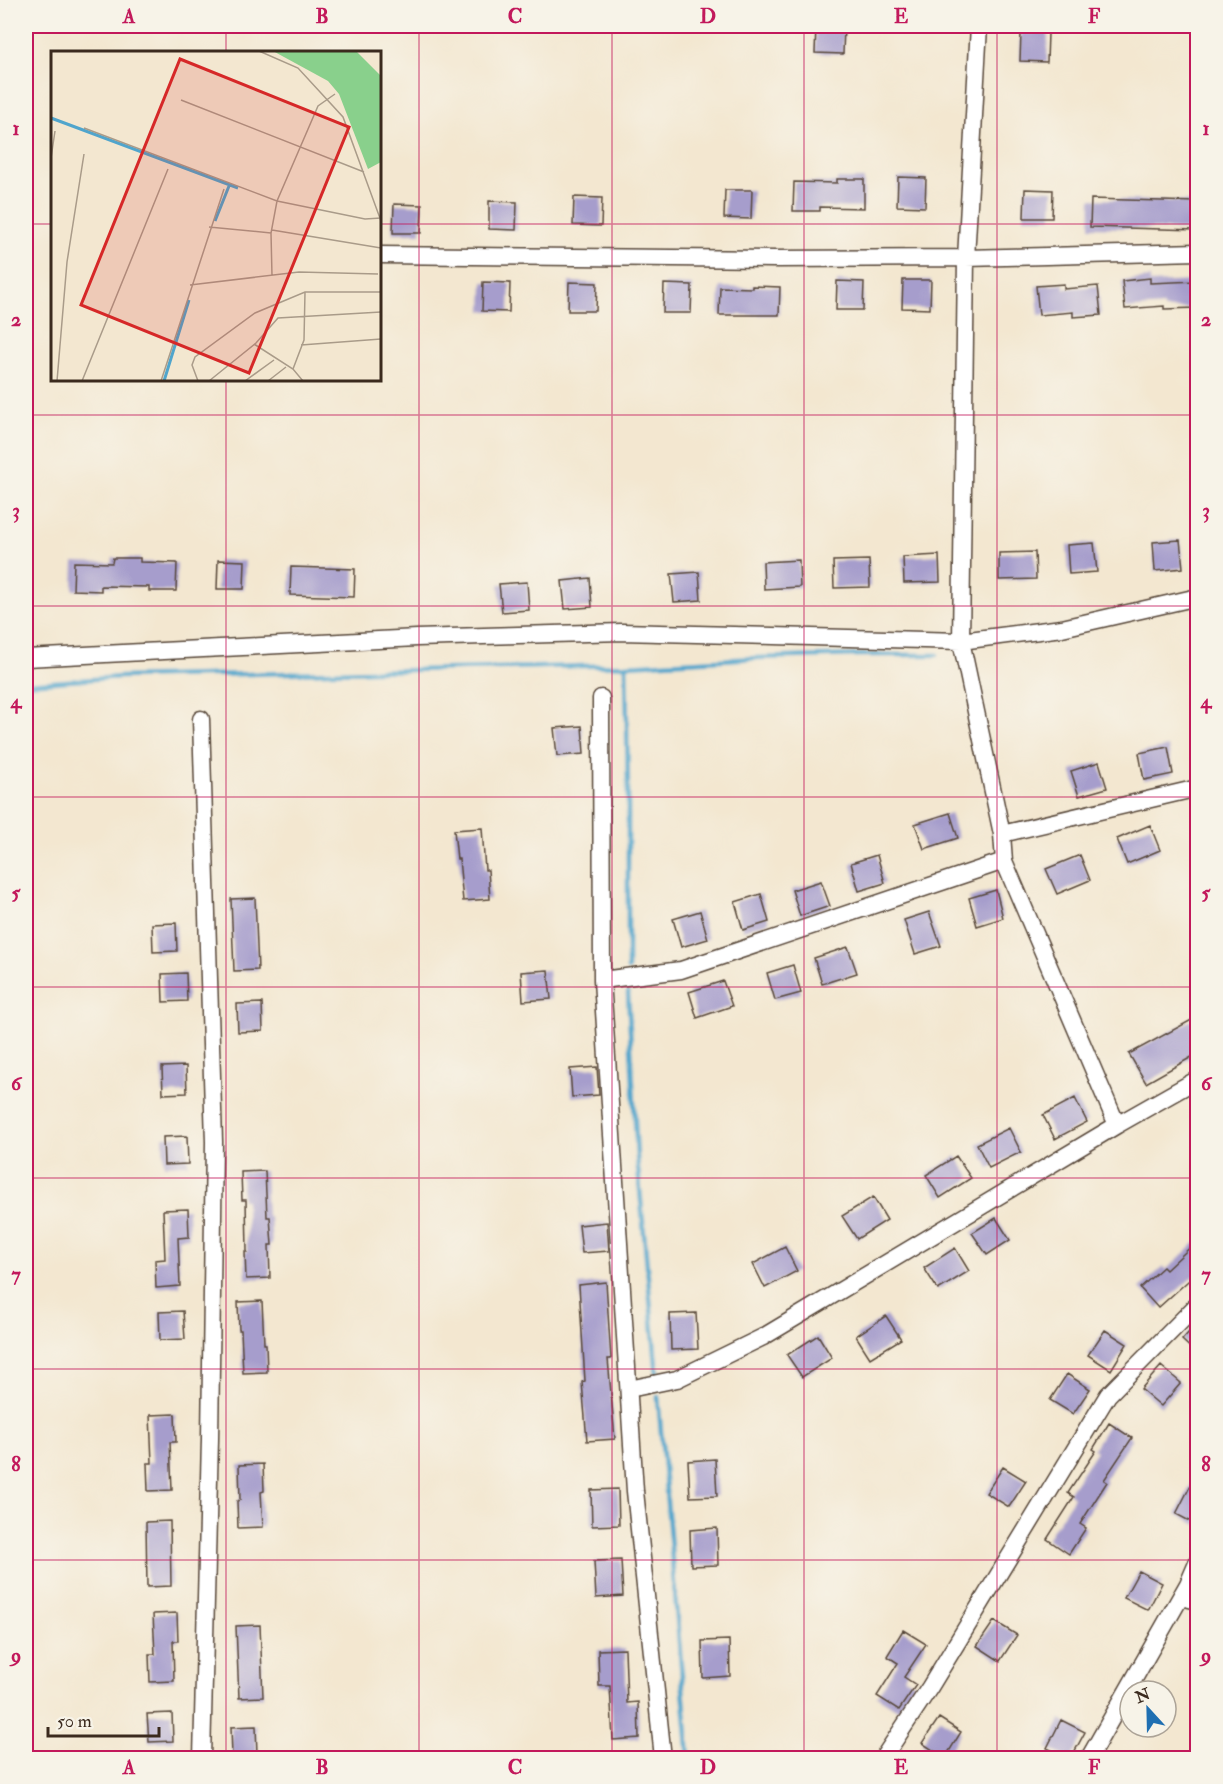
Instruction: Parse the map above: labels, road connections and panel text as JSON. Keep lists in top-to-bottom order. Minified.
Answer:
{"scale_bar":"50 m","north":"top","grid":{"columns":["A","B","C","D","E","F"],"rows":["1","2","3","4","5","6","7","8","9"]}}
